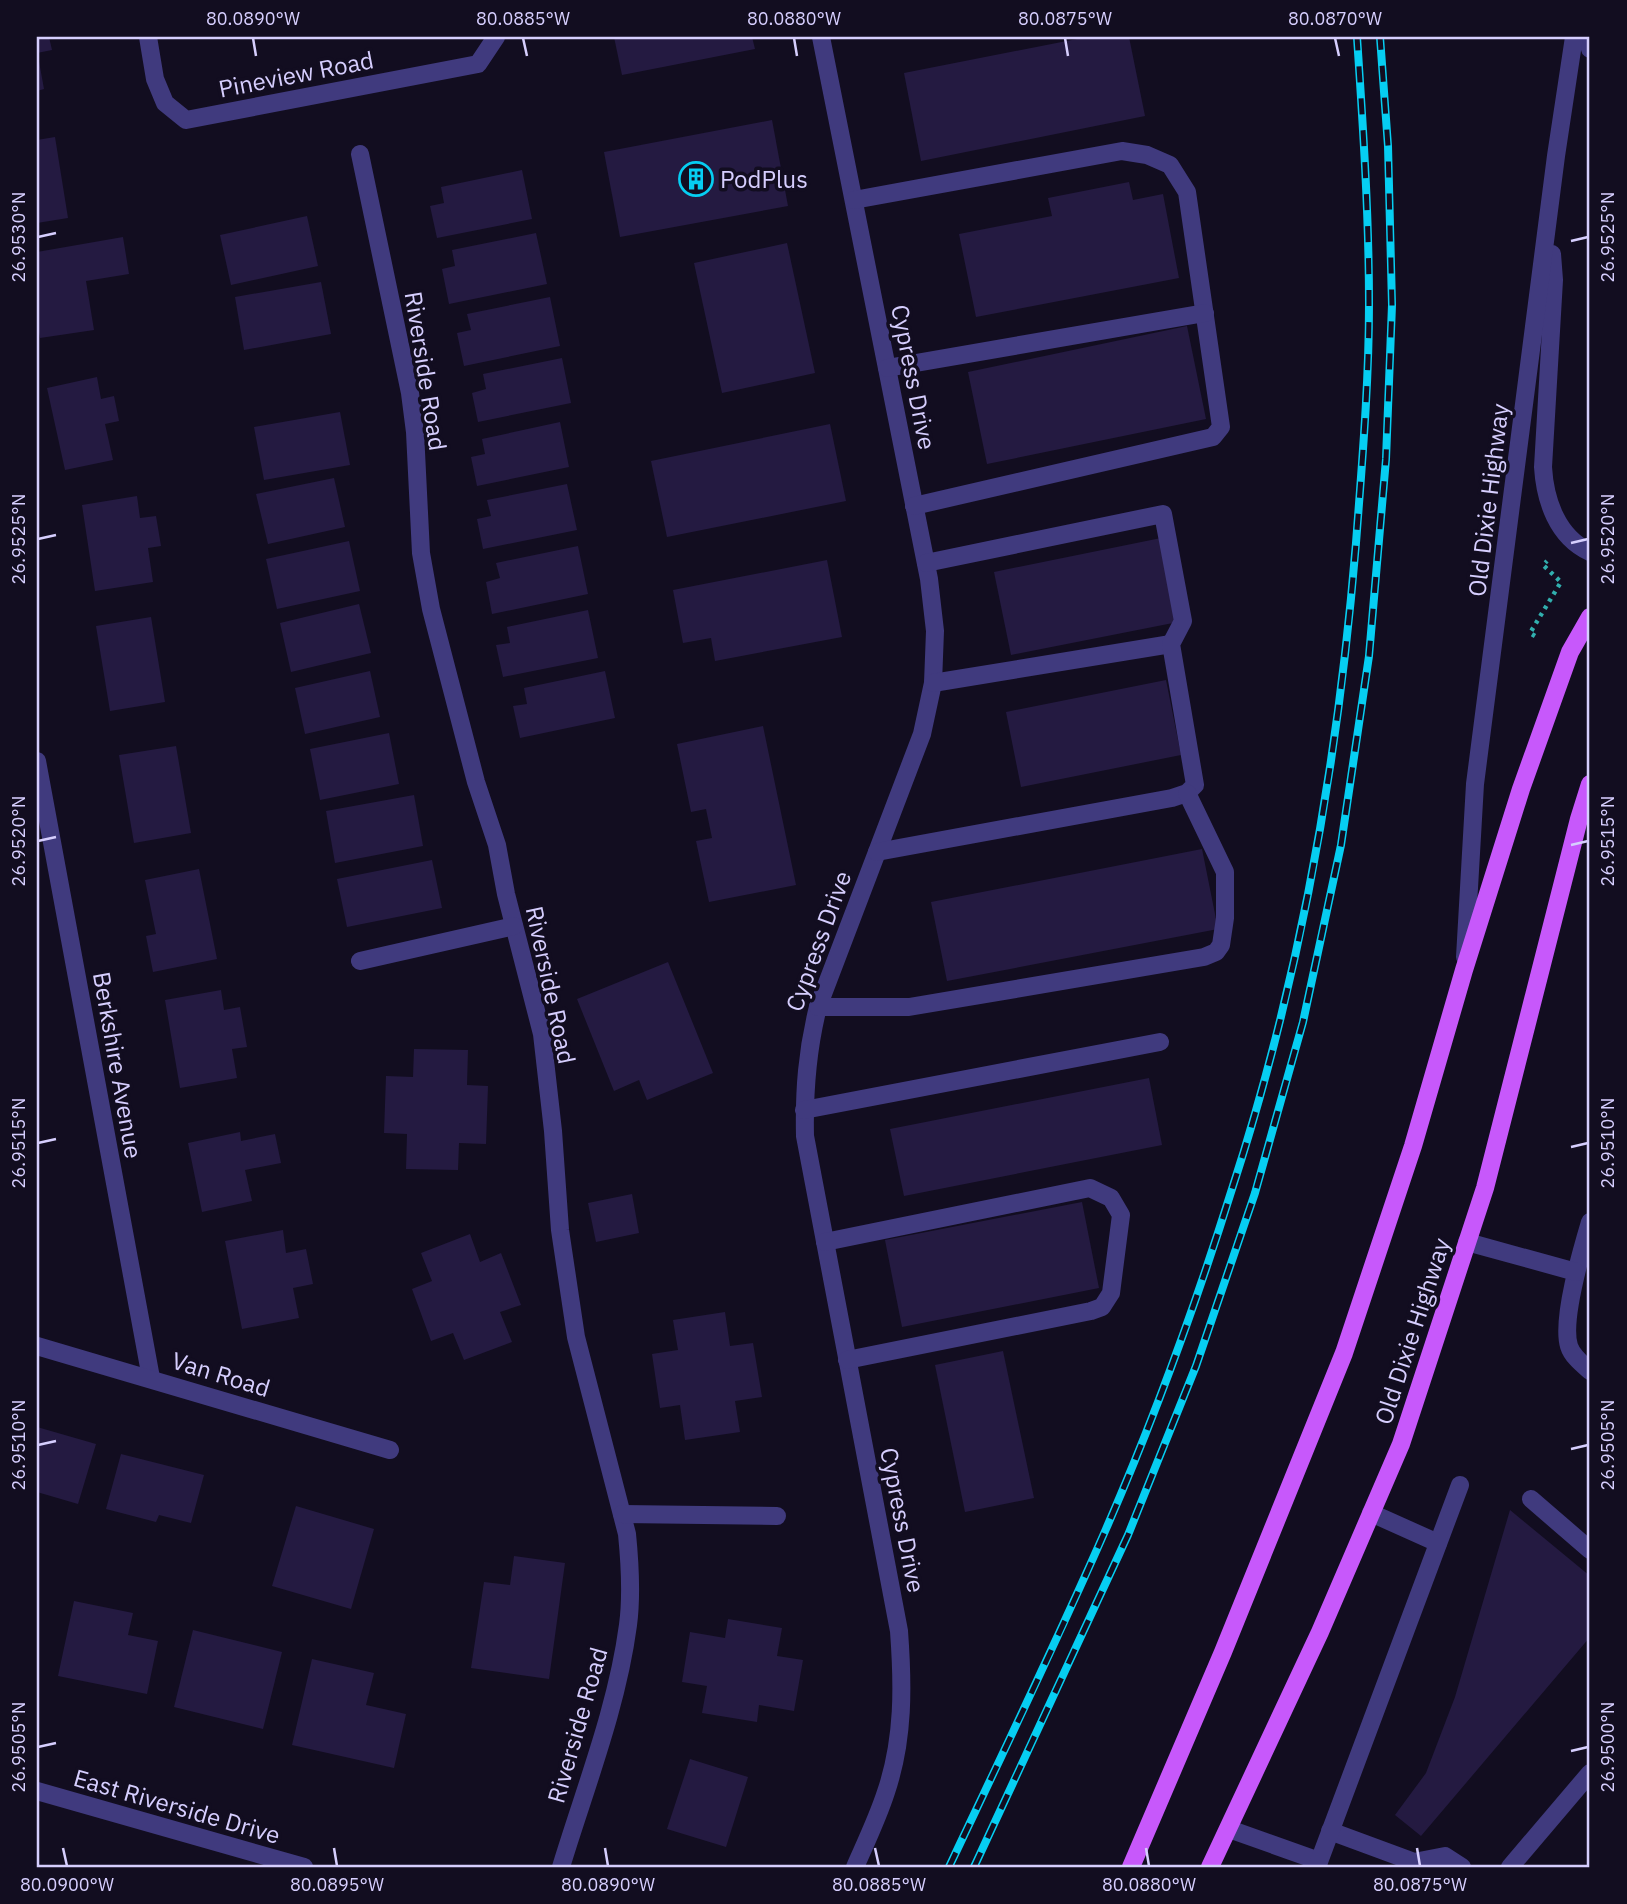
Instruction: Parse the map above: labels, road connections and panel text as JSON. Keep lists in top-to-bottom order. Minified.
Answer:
{"streets":{"main road":["Old Dixie Highway"],"street":["Pineview Road","Riverside Road","Cypress Drive","Berkshire Avenue","Van Road","East Riverside Drive"]},"crossings":[["Berkshire Avenue","Van Road"]],"places":{"building":["PodPlus"]},"coordinates":["80.0890°W","80.0885°W","80.0880°W","80.0875°W","80.0870°W","26.9530°N","26.9525°N","26.9520°N","26.9515°N","26.9510°N","26.9505°N","26.9500°N","80.0900°W","80.0895°W"]}
